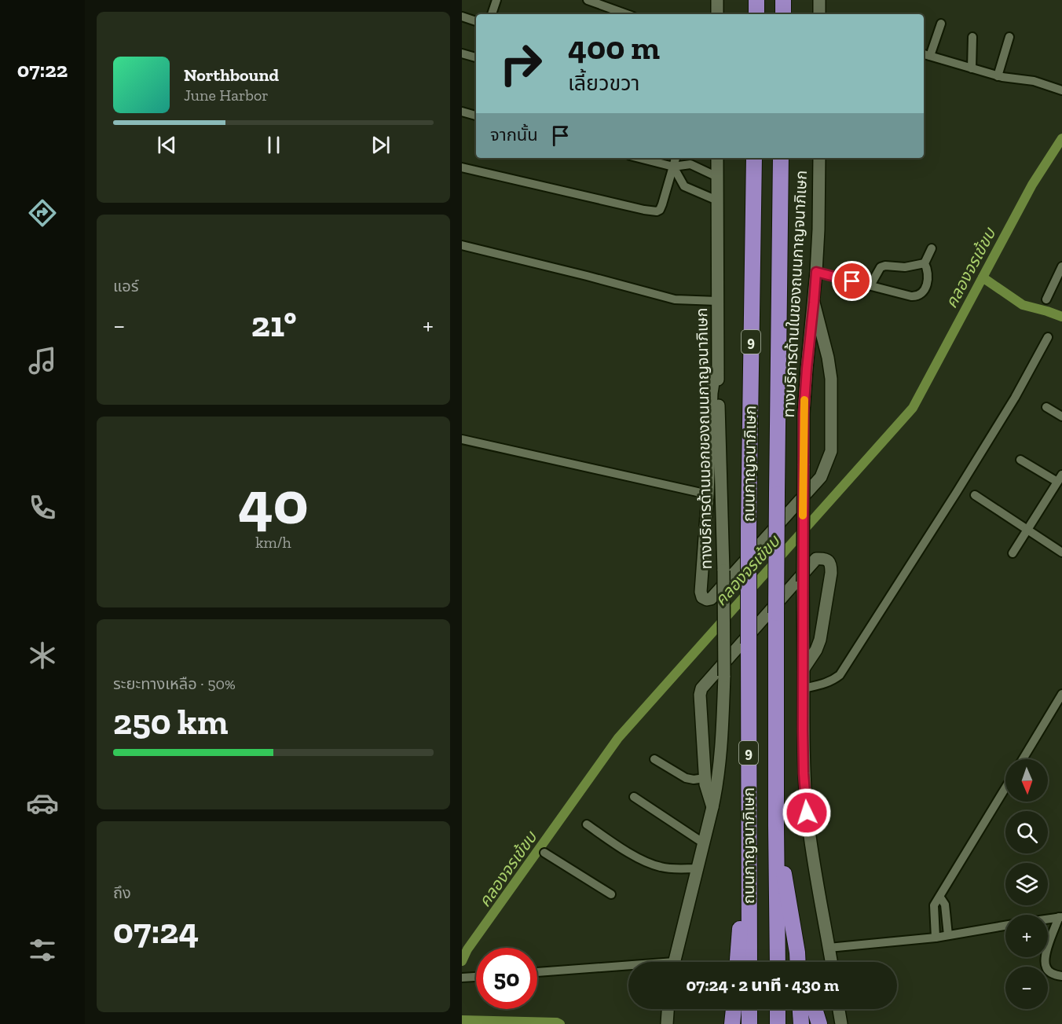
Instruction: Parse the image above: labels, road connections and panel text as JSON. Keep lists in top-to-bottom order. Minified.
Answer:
{"streets":{"highway":["9","ถนนกาญจนาภิเษก"],"main road":["ทางบริการด้านในของถนนกาญจนาภิเษก","ทางบริการด้านนอกของถนนกาญจนาภิเษก"]},"water":["คลองจรเข้ขบ"],"north":"bottom","page":{"tabs":"07:22","turn":["400 m","เลี้ยวขวา"],"song":["Northbound","June Harbor"],"then":"จากนั้น","tile":["แอร์",["40","km/h"],["ระยะทางเหลือ · 50%","250 km"],["ถึง","07:24"]],"heat":["−","21°","+"],"map_buttons":["+","−"],"limit":"50","trip":"07:24 · 2 นาที · 430 m"}}
